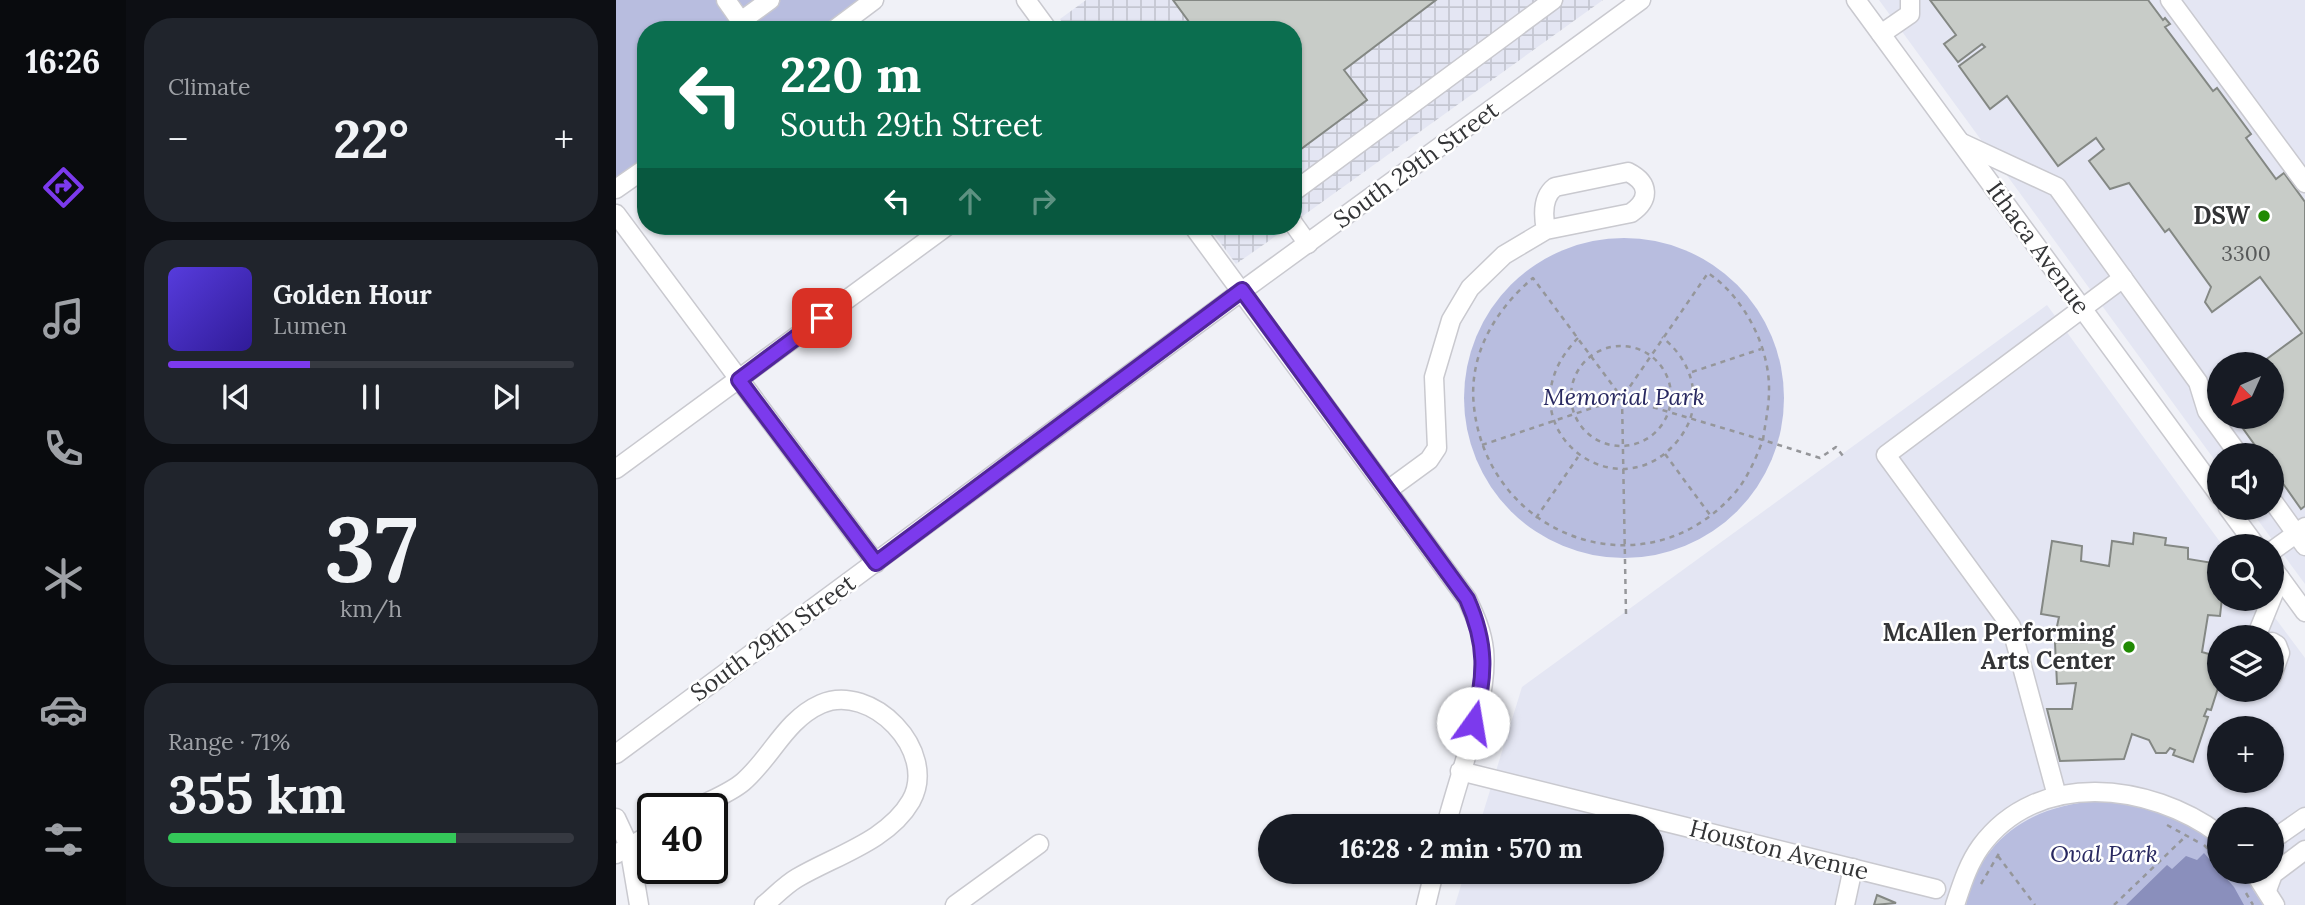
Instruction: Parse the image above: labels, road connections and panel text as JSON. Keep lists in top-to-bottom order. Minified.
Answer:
{"streets":{"street":["South 29th Street","Ithaca Avenue","Houston Avenue"]},"parks":["Memorial Park","Oval Park"],"places":["DSW","McAllen Performing Arts Center"],"house_numbers":["3300"],"north":"bottom left","page":{"tabs":"16:26","tile":["Climate",["37","km/h"],["Range · 71%","355 km"]],"turn":["220 m","South 29th Street"],"heat":["−","22°","+"],"song":["Golden Hour","Lumen"],"map_buttons":["+","−"],"limit":"40","trip":"16:28 · 2 min · 570 m"}}
